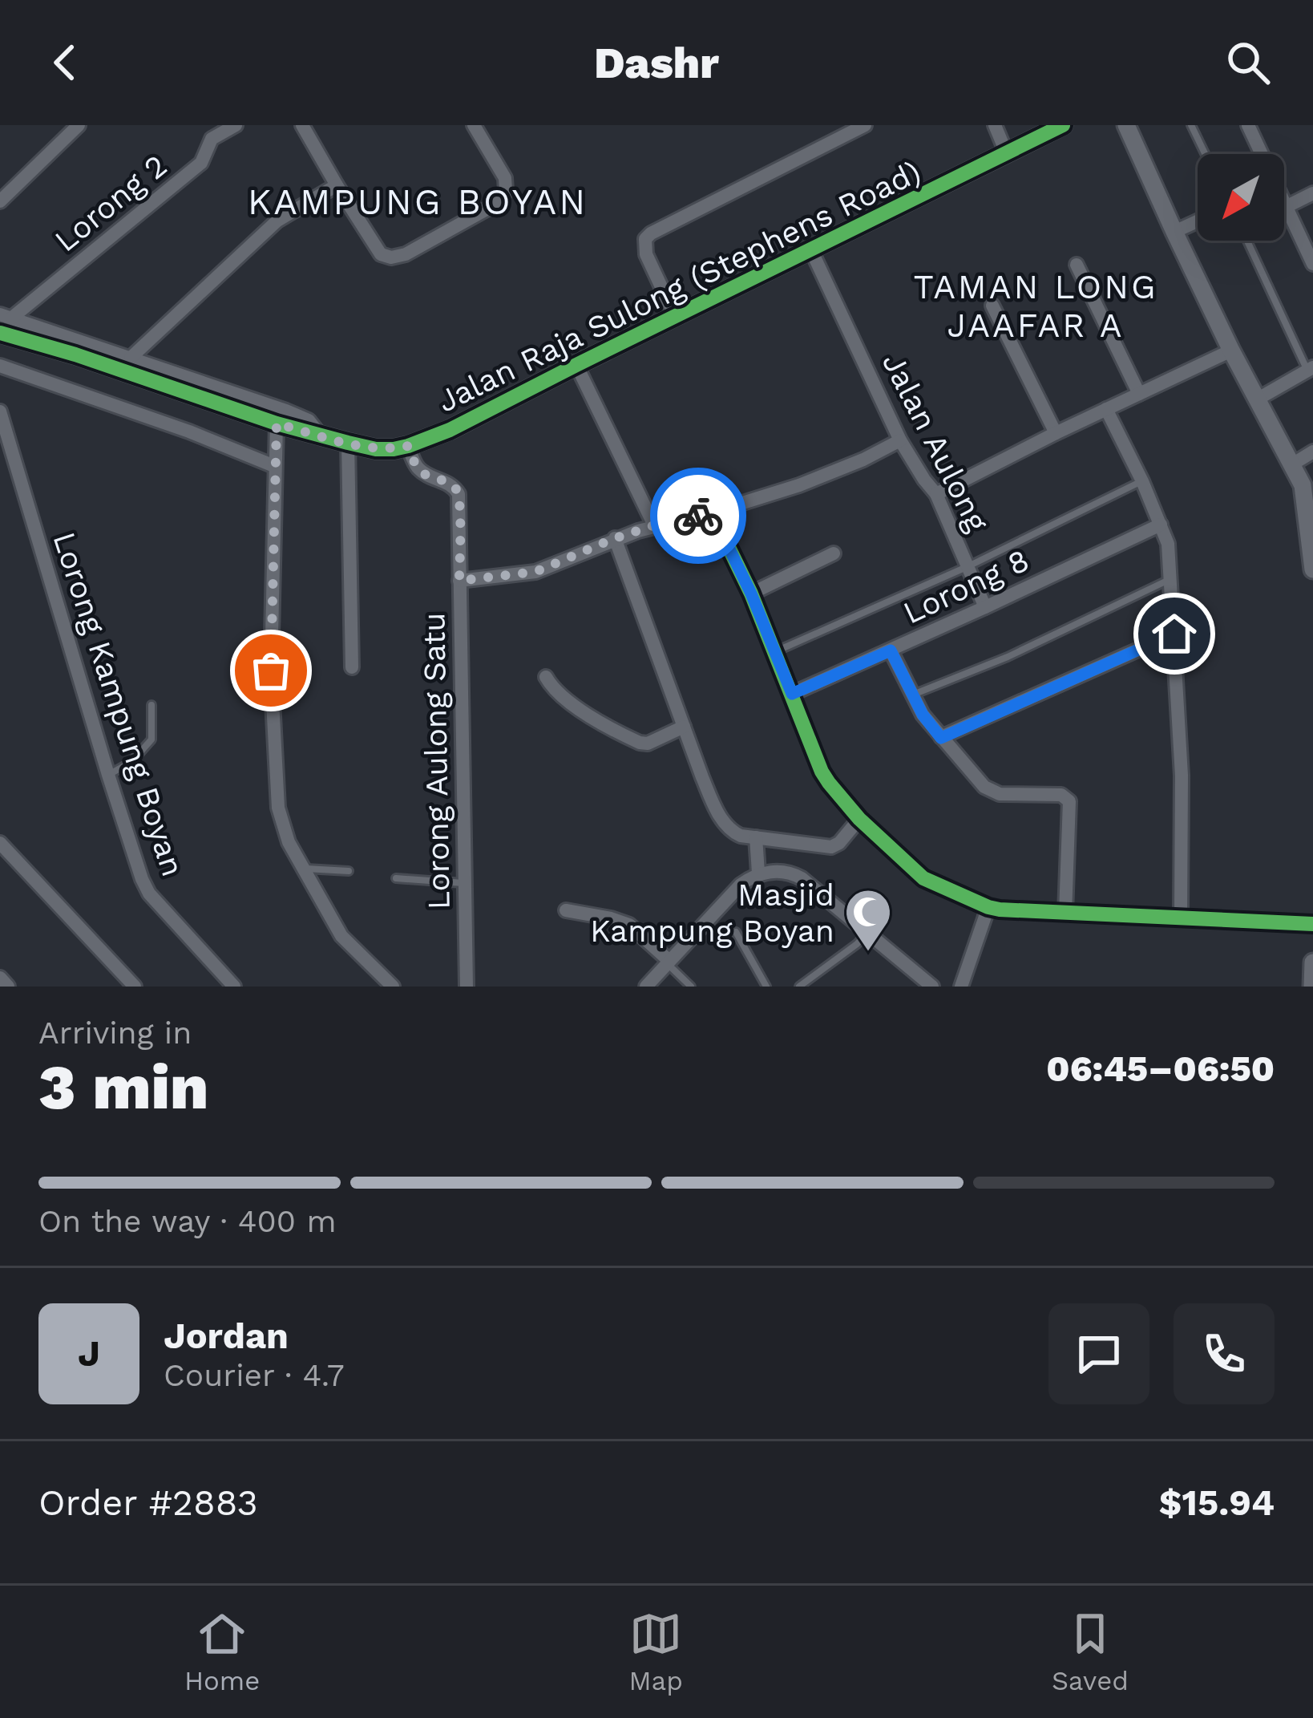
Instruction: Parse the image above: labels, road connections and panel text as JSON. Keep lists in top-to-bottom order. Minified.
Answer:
{"streets":{"street":["Lorong 2","Jalan Raja Sulong (Stephens Road)","Jalan Aulong","Lorong 8","Lorong Kampung Boyan","Lorong Aulong Satu"]},"crossings":[["Jalan Raja Sulong (Stephens Road)","Jalan Aulong"],["Jalan Raja Sulong (Stephens Road)","Lorong Aulong Satu"],["Jalan Aulong","Lorong 8"]],"districts":["KAMPUNG BOYAN","TAMAN LONG JAAFAR A"],"places":{"mosque":["Masjid Kampung Boyan"]},"north":"bottom left","page":{"header":"Dashr","heading":["3 min","Arriving in","06:45–06:50"],"panel":["Jordan","Courier · 4.7","Order #2883","$15.94"],"bar":"On the way · 400 m","round":"J","tabs":["Home","Map","Saved"]}}
